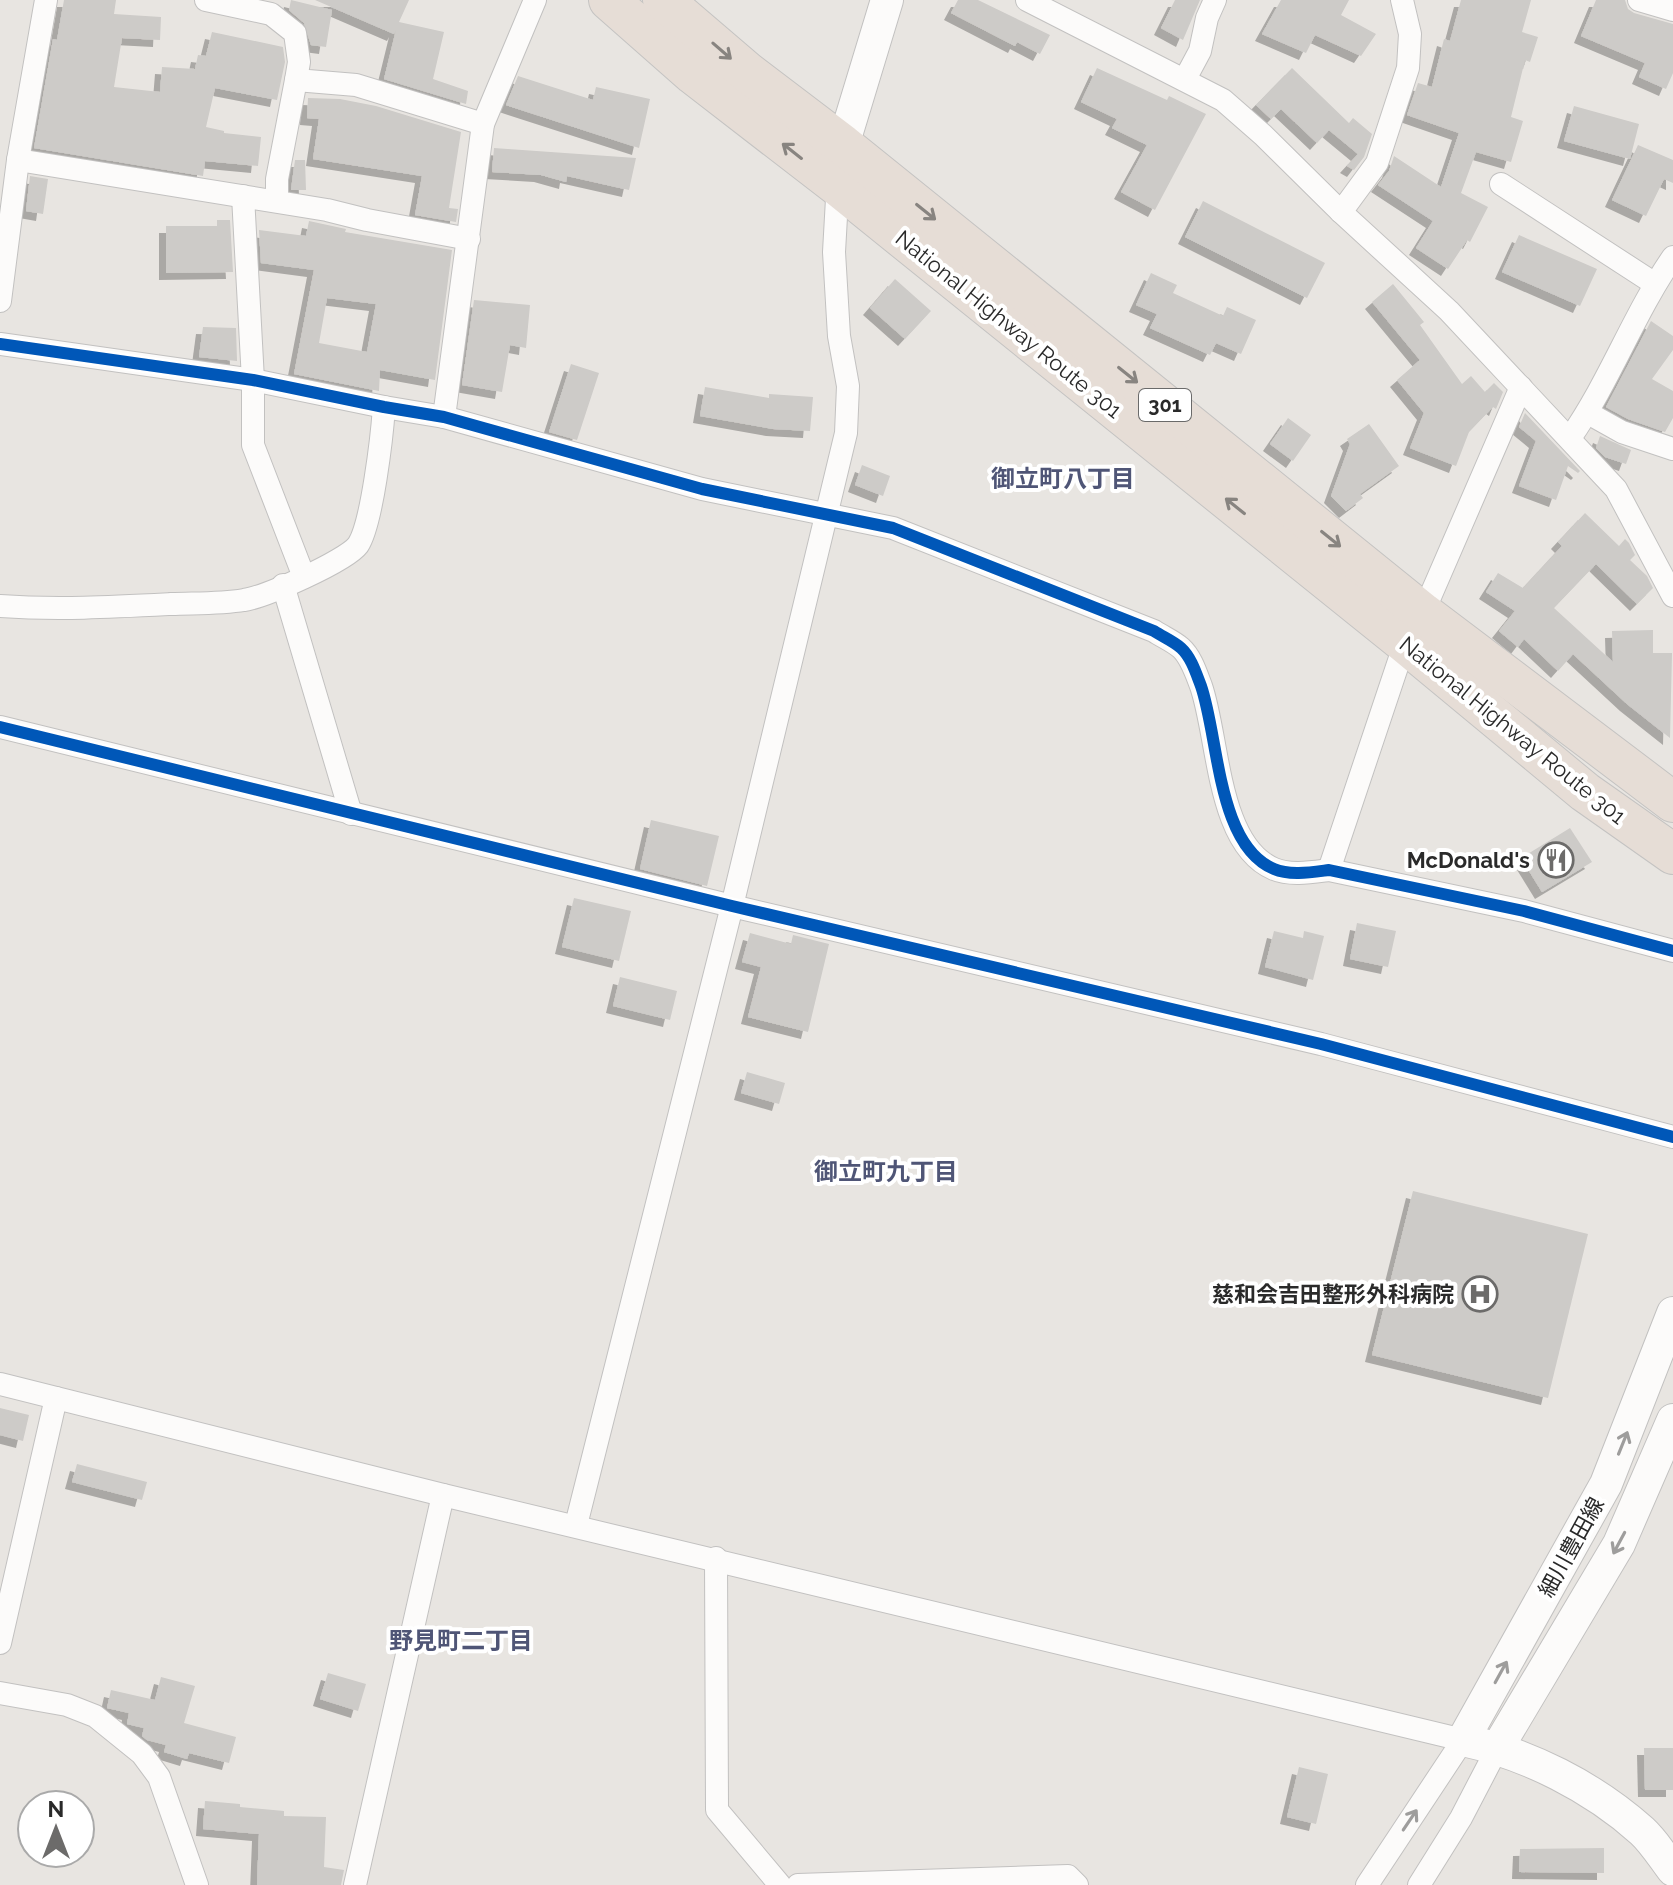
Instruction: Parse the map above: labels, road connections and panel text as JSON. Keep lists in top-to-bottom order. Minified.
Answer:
{"streets":{"highway":["National Highway Route 301","301"],"main road":["細川豊田線"]},"districts":["御立町八丁目","御立町九丁目","野見町二丁目"],"places":{"restaurant":["McDonald's"],"hospital":["慈和会吉田整形外科病院"]},"north":"top"}
